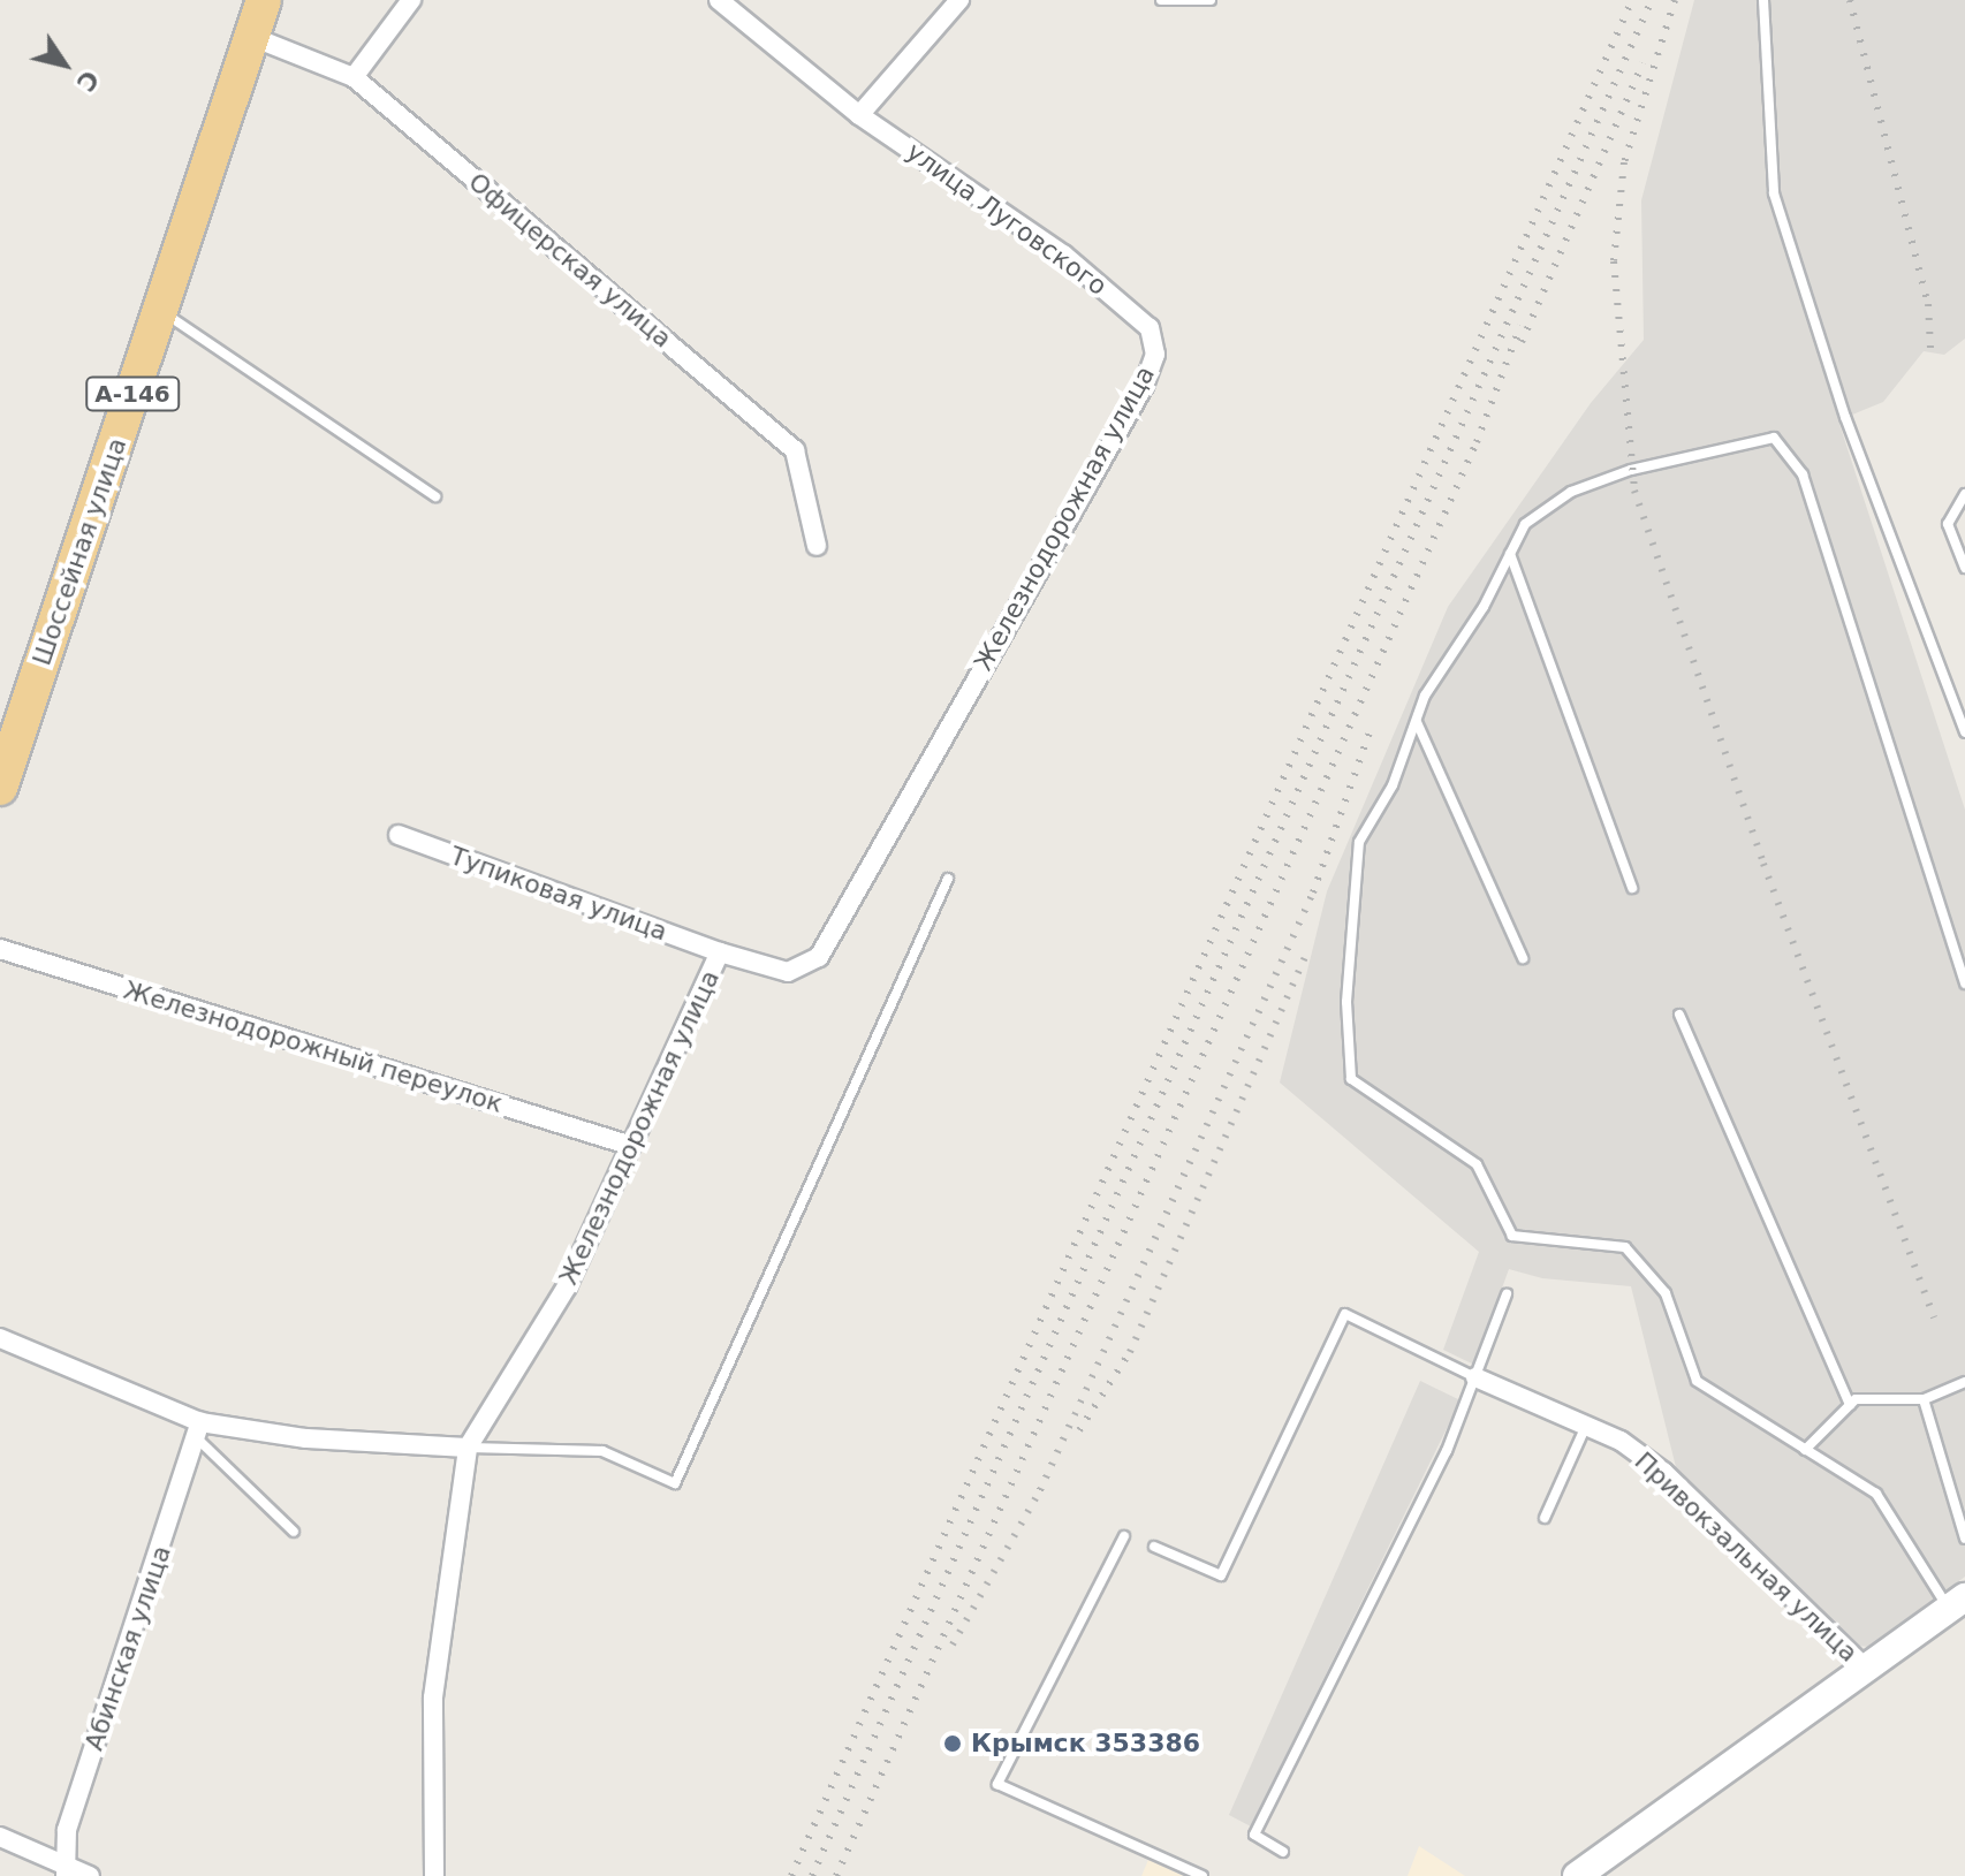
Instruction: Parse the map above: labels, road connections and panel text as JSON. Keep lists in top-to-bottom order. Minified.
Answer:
{"streets":{"highway":["А-146","Шоссейная улица"],"main road":["Привокзальная улица"],"street":["улица Луговского","Офицерская улица","Железнодорожная улица","Тупиковая улица","Железнодорожный переулок","Абинская улица"]},"crossings":[["улица Луговского","Железнодорожная улица"],["Офицерская улица","Шоссейная улица"],["Железнодорожная улица","Тупиковая улица"],["Железнодорожная улица","Железнодорожный переулок"]],"places":["Крымск 353386"],"north":"bottom right"}
